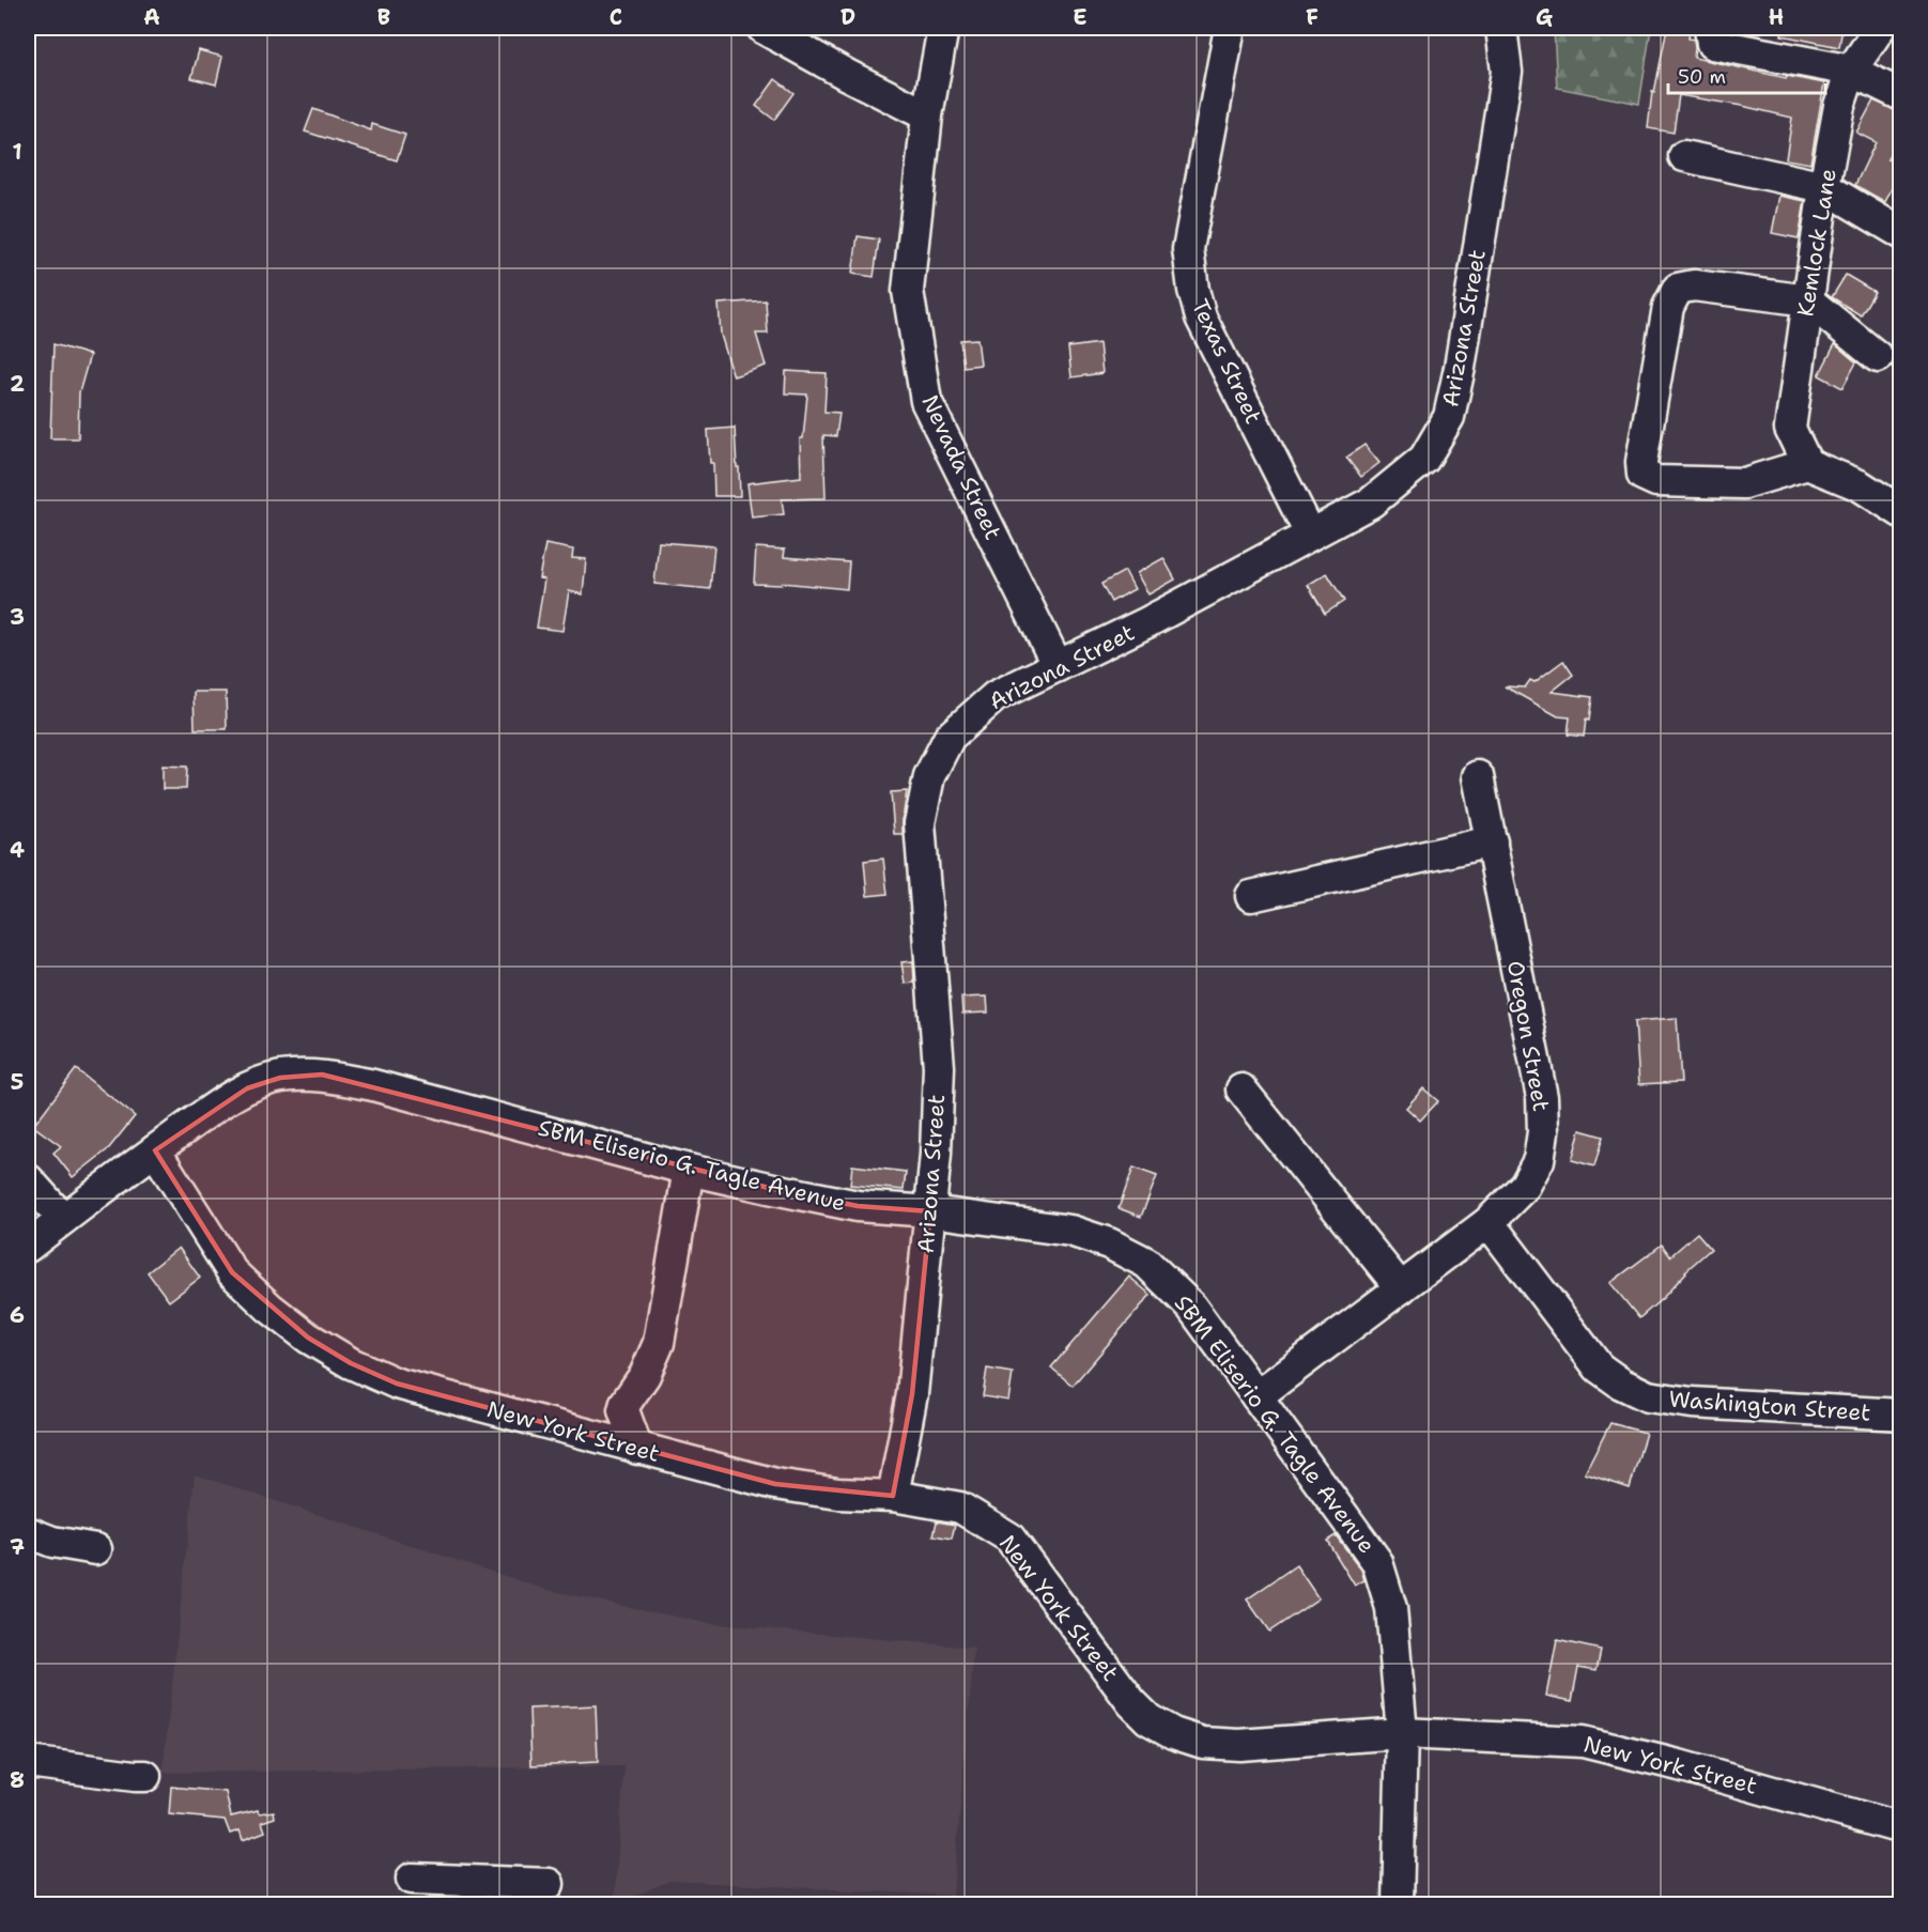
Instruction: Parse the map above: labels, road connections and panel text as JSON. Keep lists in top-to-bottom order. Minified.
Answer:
{"streets":{"street":["Kemlock Lane","Arizona Street","Texas Street","Nevada Street","Oregon Street","SBM Eliserio G. Tagle Avenue","Washington Street","New York Street"]},"crossings":[["Arizona Street","Texas Street"],["Arizona Street","Nevada Street"],["Arizona Street","SBM Eliserio G. Tagle Avenue"],["Arizona Street","New York Street"],["Oregon Street","SBM Eliserio G. Tagle Avenue"],["Oregon Street","Washington Street"],["SBM Eliserio G. Tagle Avenue","New York Street"]],"scale_bar":"50 m","grid":{"columns":["A","B","C","D","E","F","G","H"],"rows":["1","2","3","4","5","6","7","8"]}}
